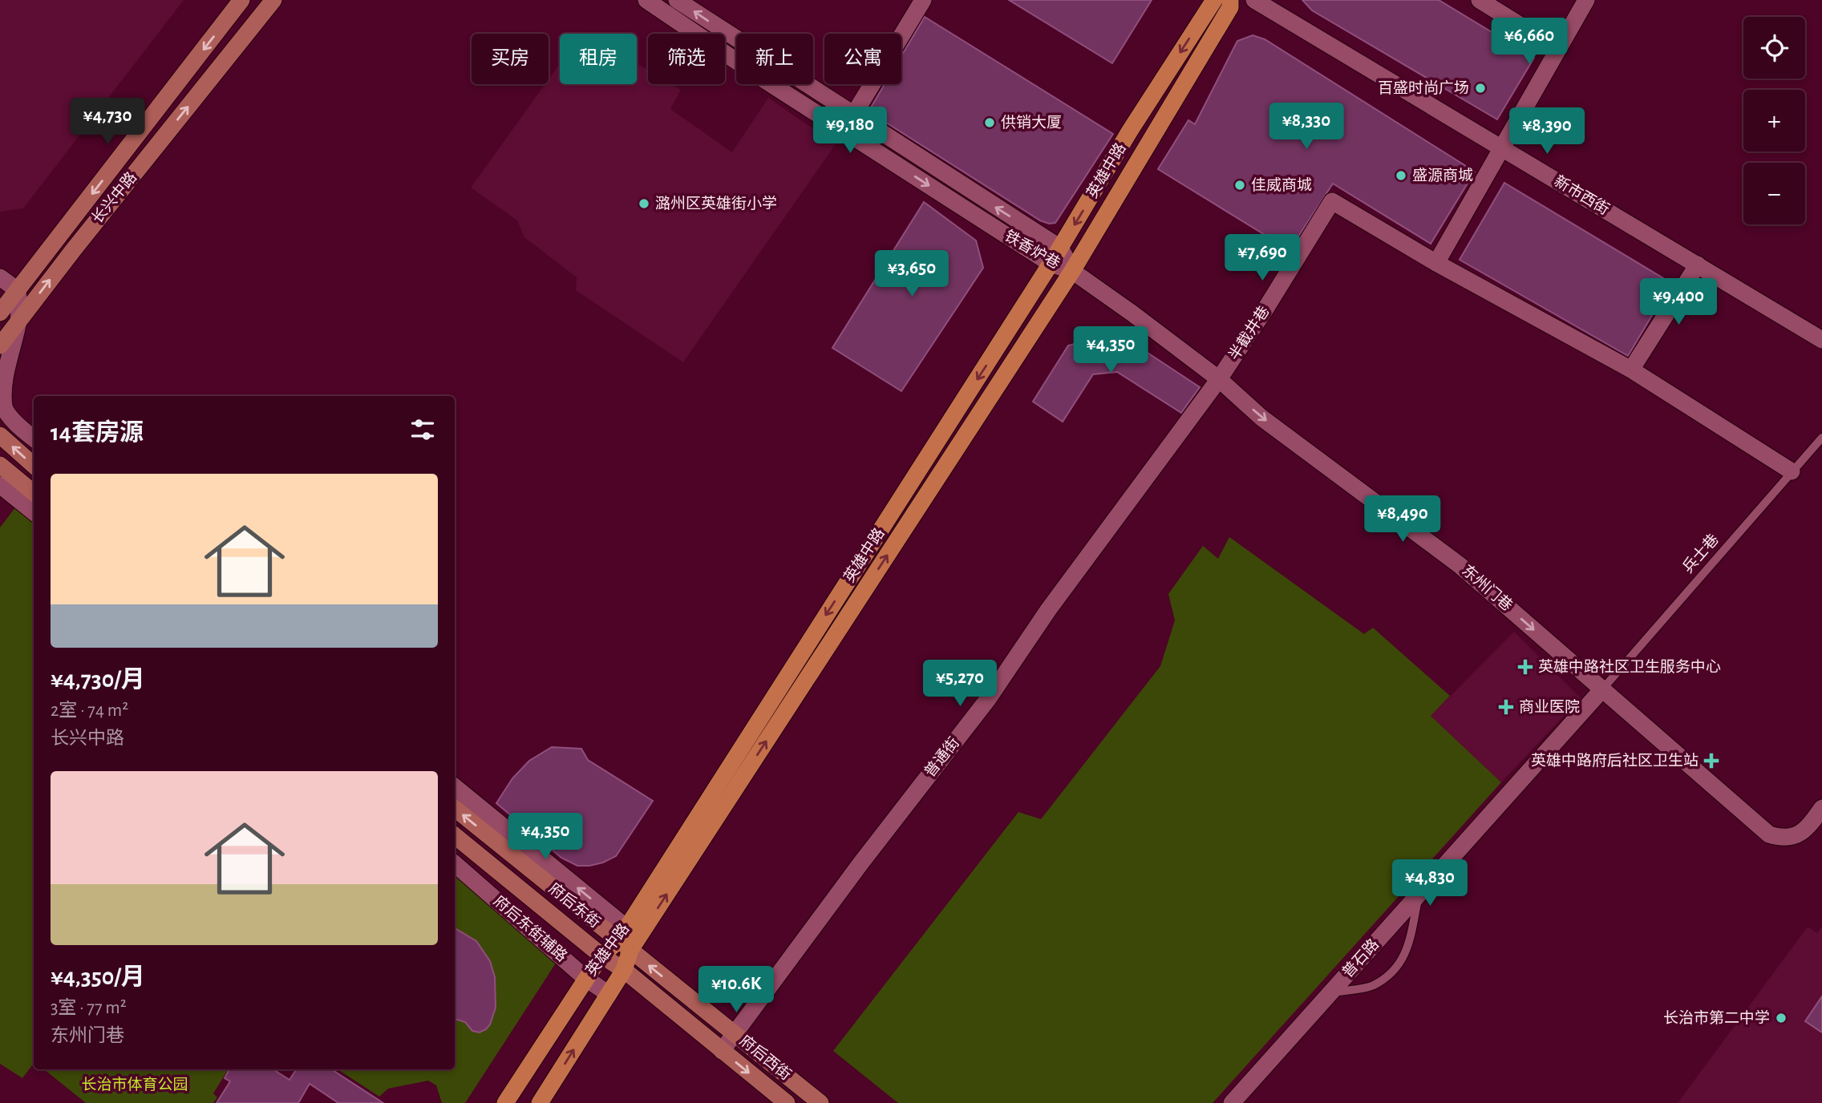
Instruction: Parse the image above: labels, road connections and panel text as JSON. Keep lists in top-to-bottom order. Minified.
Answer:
{"streets":{"main road":["英雄中路","长兴中路","府后东街","府后西街"],"street":["新市西街","铁香炉巷","半截井巷","东州门巷","普通街","府后东街辅路","普石路"],"lane":["兵士巷"]},"crossings":[["英雄中路","铁香炉巷"],["英雄中路","东州门巷"],["英雄中路","府后东街"],["英雄中路","府后东街辅路"],["英雄中路","府后西街"],["铁香炉巷","东州门巷"],["半截井巷","东州门巷"],["半截井巷","普通街"],["兵士巷","东州门巷"],["兵士巷","普石路"],["东州门巷","普通街"],["东州门巷","普石路"],["普通街","府后西街"],["府后东街","府后西街"]],"one_way":["东州门巷"],"parks":["长治市体育公园"],"places":{"other":["百盛时尚广场","供销大厦","盛源商城","佳威商城","潞州区英雄街小学","长治市第二中学"],"health":["英雄中路社区卫生服务中心","商业医院","英雄中路府后社区卫生站"]},"page":{"map_buttons":["+","−"],"price":["¥6,660","¥4,730","¥8,330","¥9,180","¥8,390","¥7,690","¥3,650","¥9,400","¥4,350","¥8,490","¥5,270","¥4,350","¥4,830","¥10.6K"],"chip":["买房","租房","筛选","新上","公寓"],"heading":"14套房源","list":[{"name":"¥4,730/月","note":"2室 · 74 m² · 长兴中路"},{"name":"¥4,350/月","note":"3室 · 77 m² · 东州门巷"}]}}
